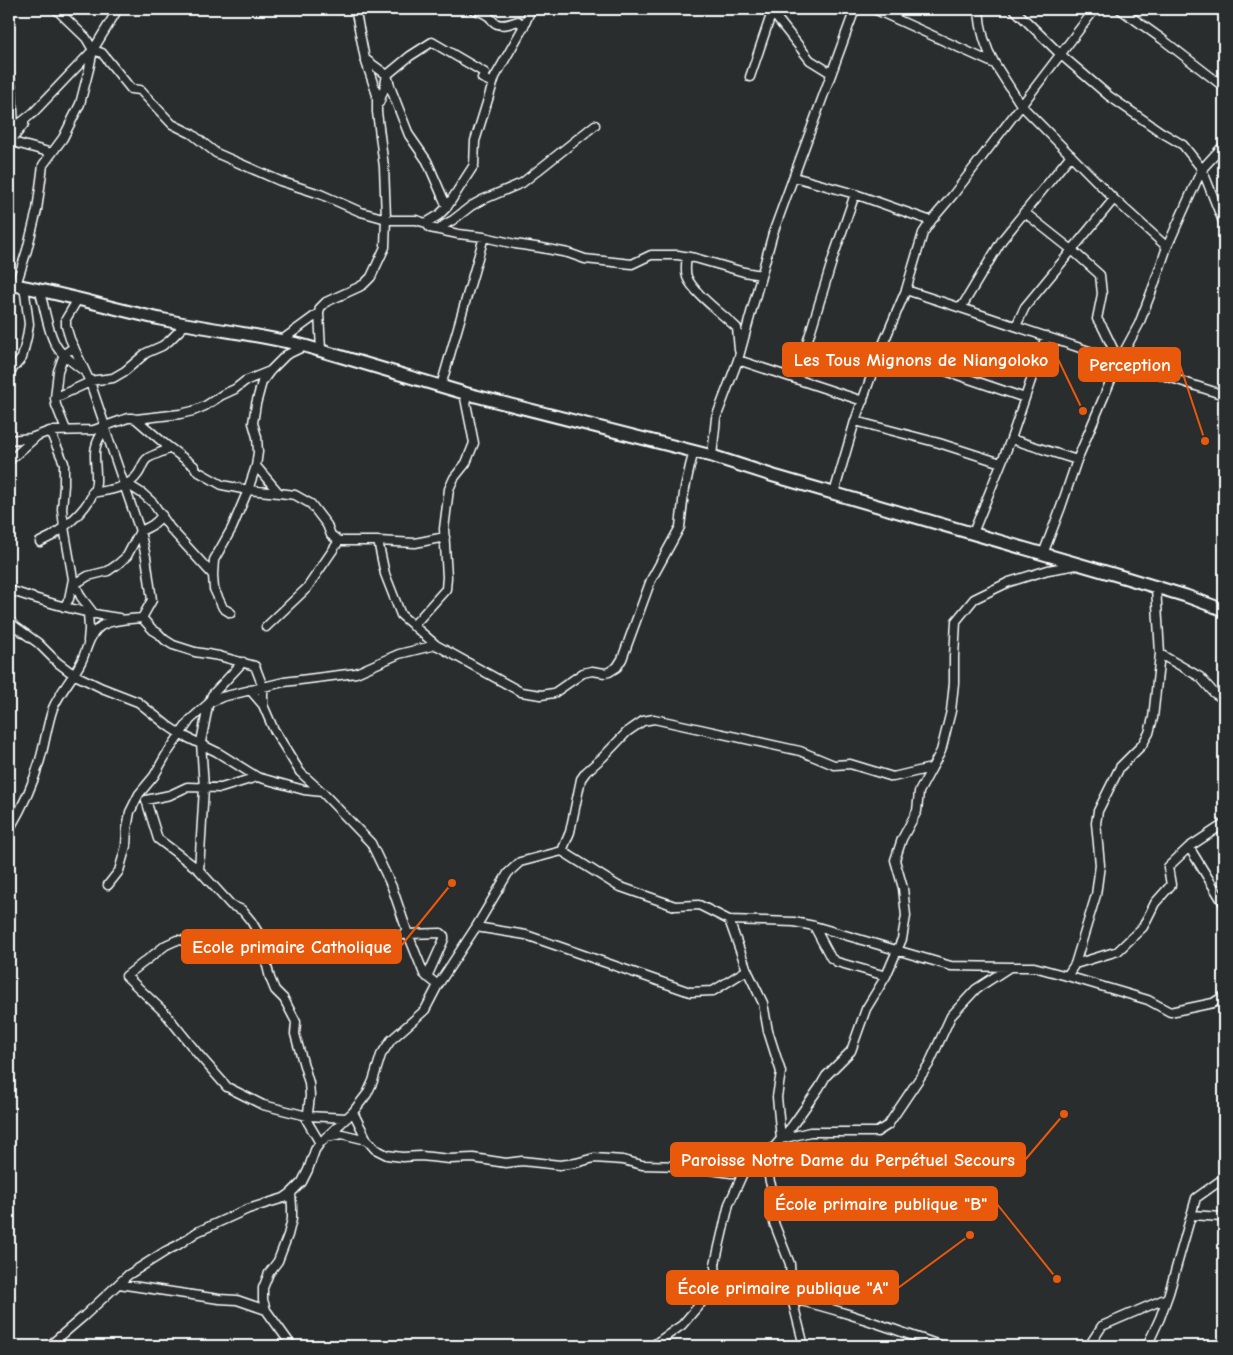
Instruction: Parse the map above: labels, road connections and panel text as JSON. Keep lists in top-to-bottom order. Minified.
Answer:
{"places":["Les Tous Mignons de Niangoloko","Perception","Ecole primaire Catholique","Paroisse Notre Dame du Perpétuel Secours","École primaire publique \"A\"","École primaire publique \"B\""]}
